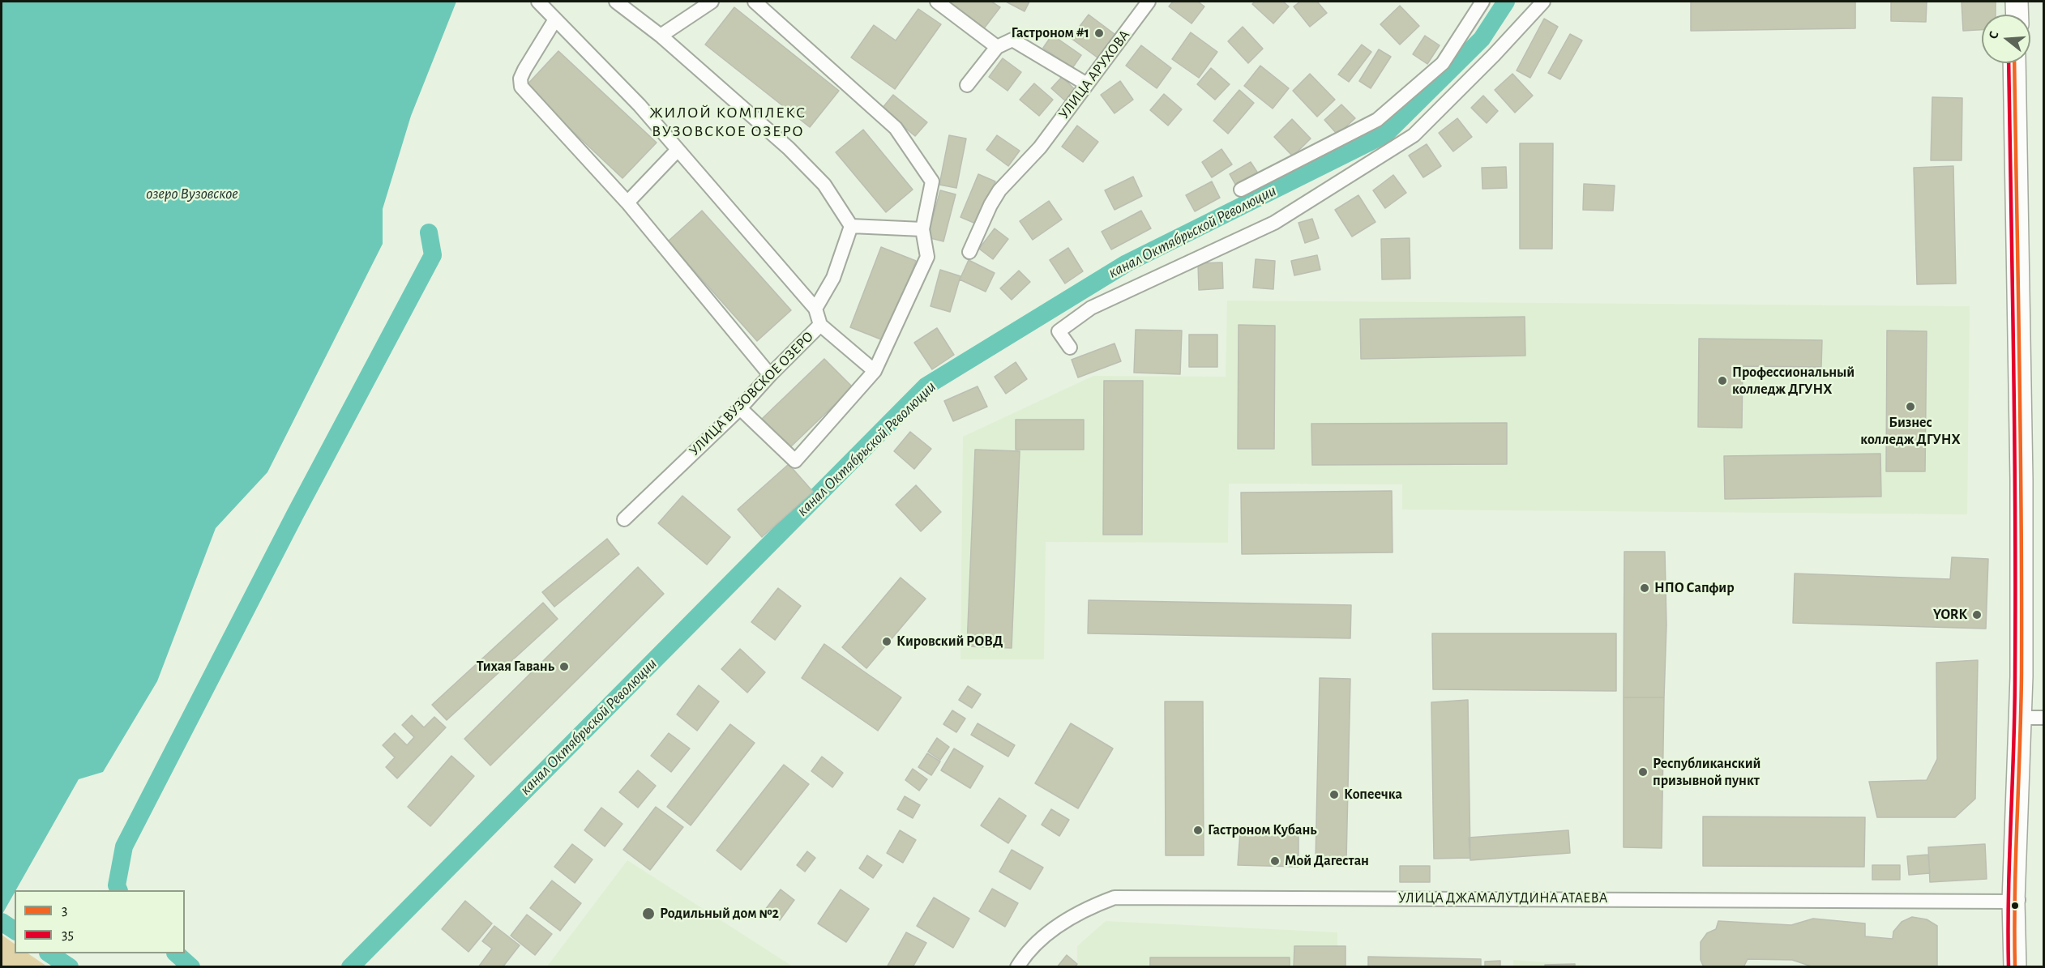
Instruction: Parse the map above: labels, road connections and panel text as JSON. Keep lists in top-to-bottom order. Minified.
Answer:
{"streets":{"street":["УЛИЦА АРУХОВА","УЛИЦА ВУЗОВСКОЕ ОЗЕРО","УЛИЦА ДЖАМАЛУТДИНА АТАЕВА"]},"districts":["ЖИЛОЙ КОМПЛЕКС ВУЗОВСКОЕ ОЗЕРО"],"water":["озеро Вузовское","канал Октябрьской Революции"],"places":["Гастроном #1","Профессиональный колледж ДГУНХ","Бизнес колледж ДГУНХ","НПО Сапфир","YORK","Кировский РОВД","Тихая Гавань","Республиканский призывной пункт","Копеечка","Гастроном Кубань","Мой Дагестан","Родильный дом №2"],"lines":["transit line 3","transit line 35"],"legend":["3","35"],"north":"left"}
